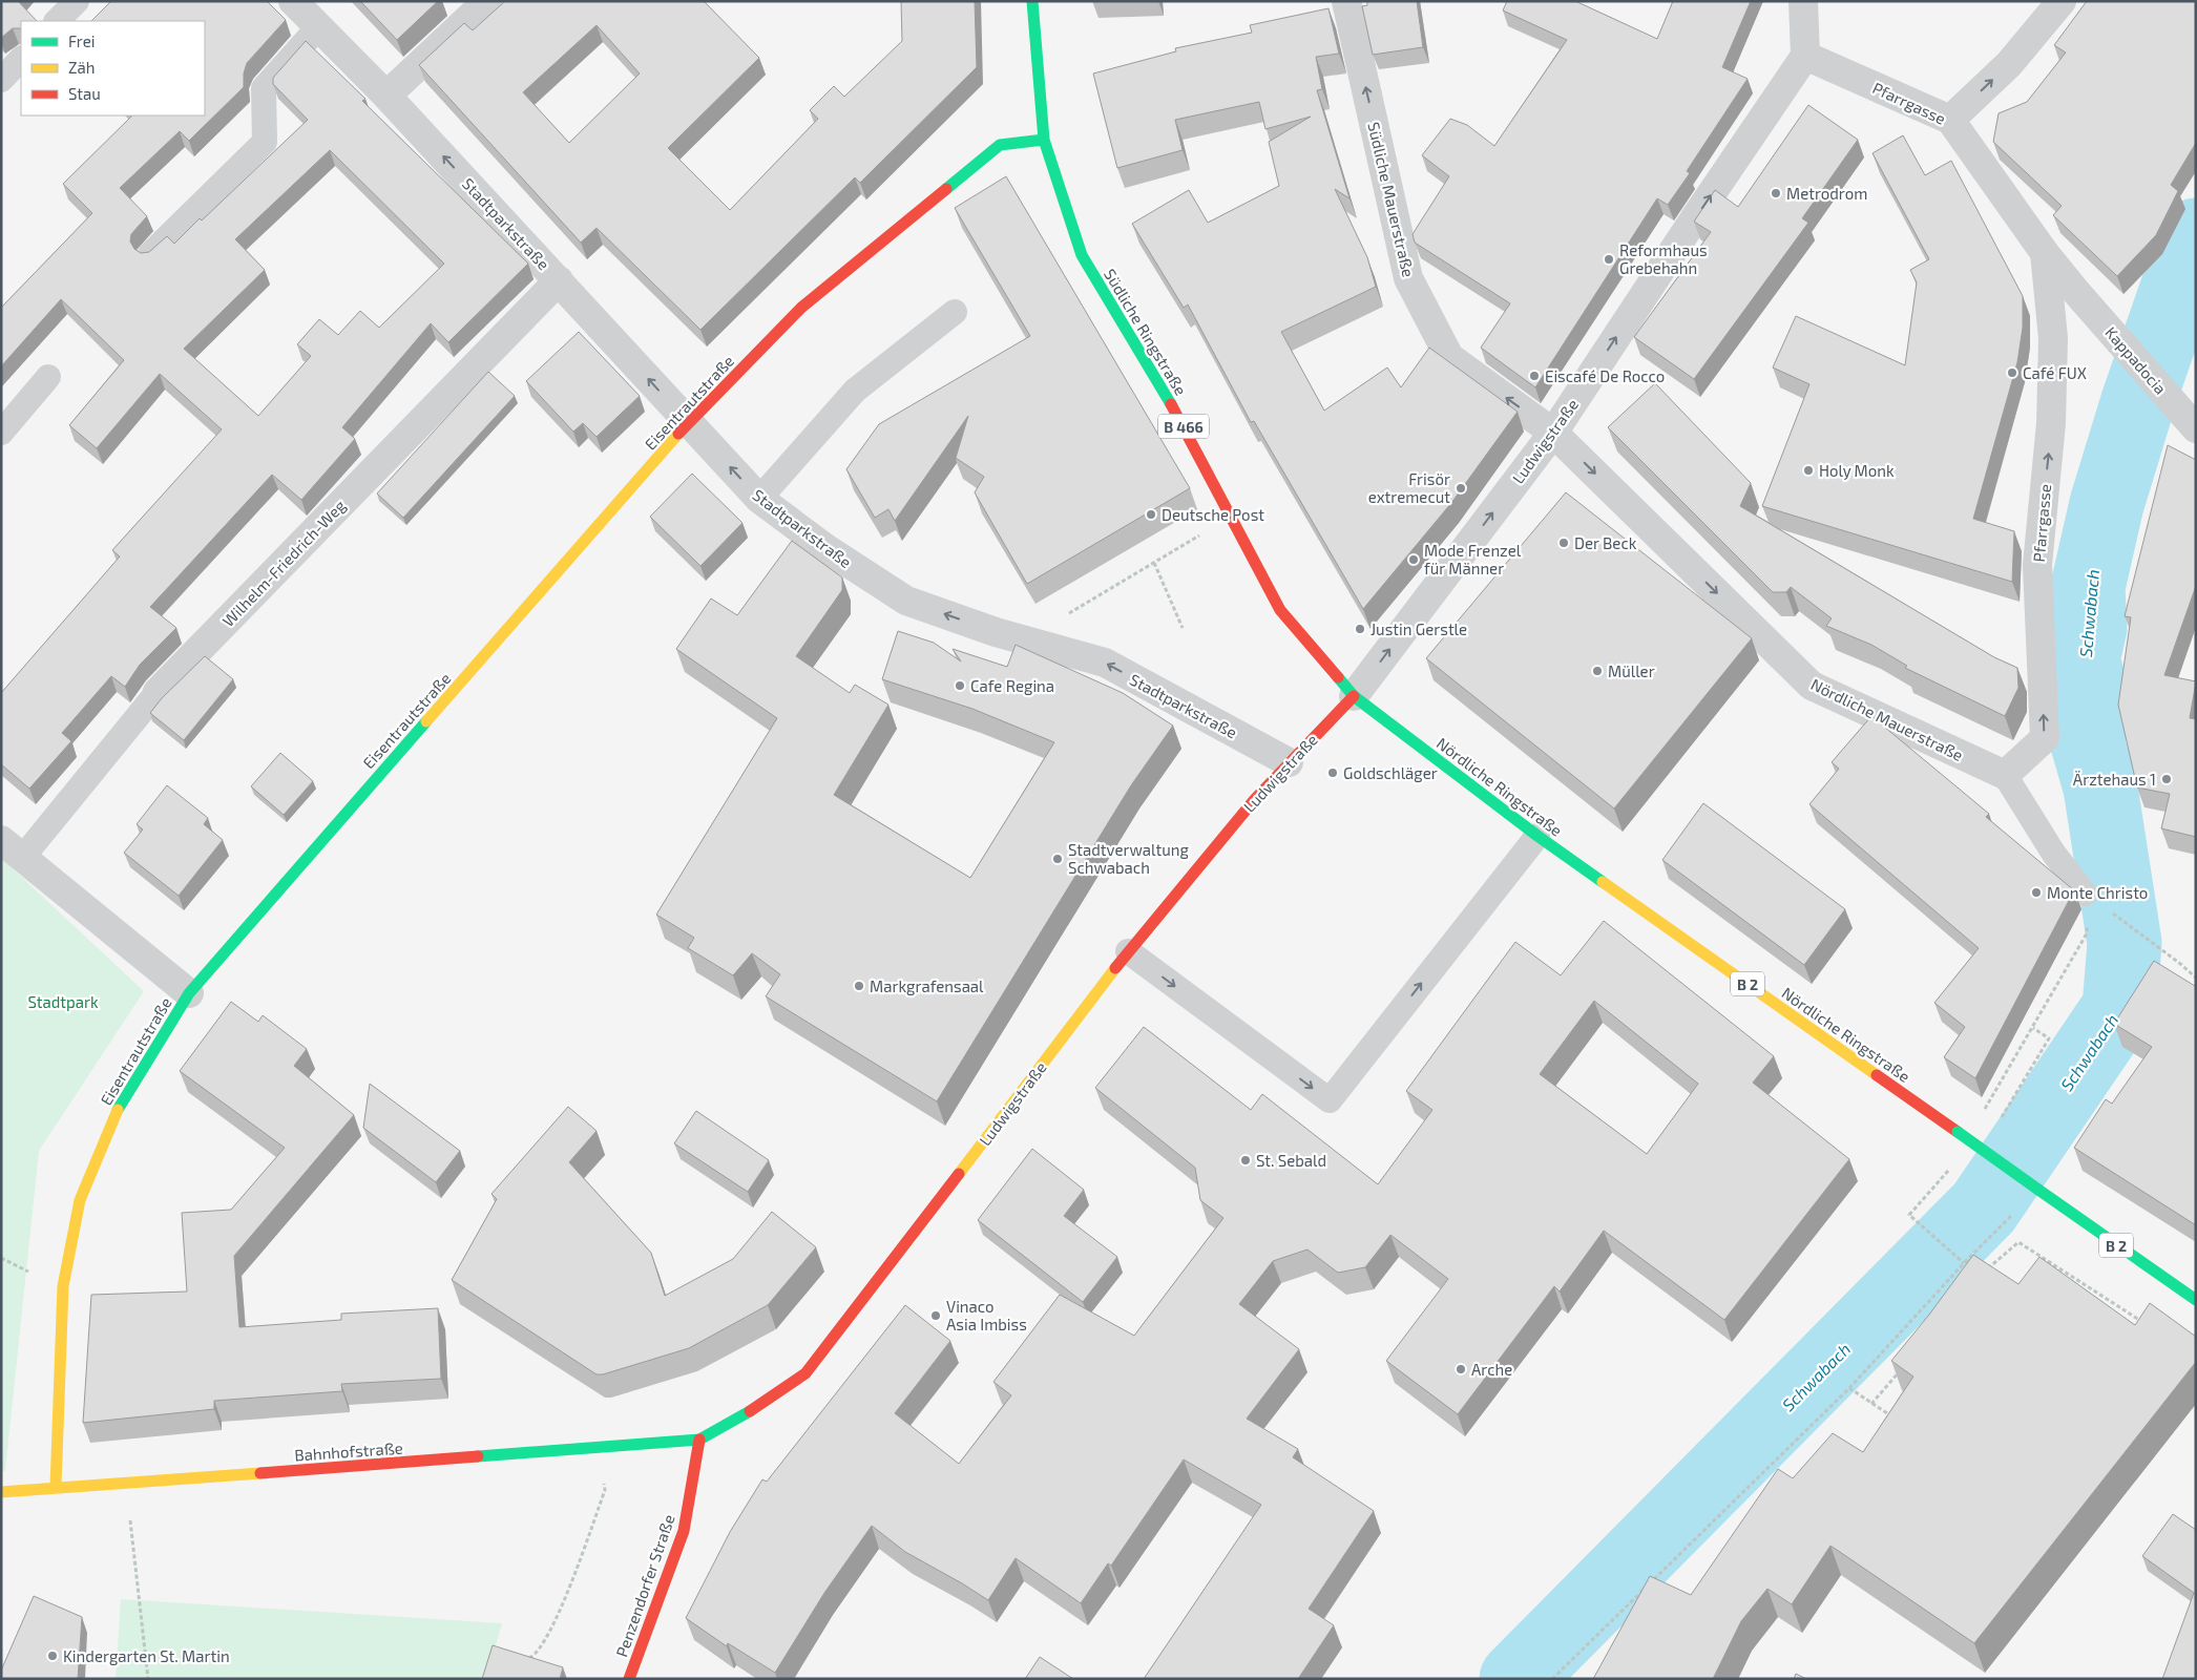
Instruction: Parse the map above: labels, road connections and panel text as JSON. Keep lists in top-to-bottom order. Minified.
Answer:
{"streets":{"main road":["Südliche Ringstraße","Eisentrautstraße","B 466","Ludwigstraße","Nördliche Ringstraße","B 2","Bahnhofstraße","Penzendorfer Straße"],"street":["Pfarrgasse","Südliche Mauerstraße","Stadtparkstraße","Kappadocia","Wilhelm-Friedrich-Weg","Nördliche Mauerstraße"]},"crossings":[["Pfarrgasse","Kappadocia"],["Pfarrgasse","Ludwigstraße"],["Pfarrgasse","Nördliche Mauerstraße"],["Südliche Mauerstraße","Ludwigstraße"],["Südliche Mauerstraße","Nördliche Mauerstraße"],["Stadtparkstraße","Eisentrautstraße"],["Stadtparkstraße","Ludwigstraße"],["Stadtparkstraße","Wilhelm-Friedrich-Weg"],["Südliche Ringstraße","Eisentrautstraße"],["Südliche Ringstraße","Ludwigstraße"],["Südliche Ringstraße","Nördliche Ringstraße"],["Eisentrautstraße","Wilhelm-Friedrich-Weg"],["Eisentrautstraße","Bahnhofstraße"],["Ludwigstraße","Nördliche Mauerstraße"],["Ludwigstraße","Nördliche Ringstraße"],["Ludwigstraße","Bahnhofstraße"],["Ludwigstraße","Penzendorfer Straße"],["Bahnhofstraße","Penzendorfer Straße"]],"one_way":["Pfarrgasse","Südliche Mauerstraße","Stadtparkstraße","Ludwigstraße","Nördliche Mauerstraße"],"water":["Schwabach"],"parks":["Stadtpark"],"places":["Metrodrom","Reformhaus Grebehahn","Café FUX","Eiscafé De Rocco","Holy Monk","Frisör extremecut","Deutsche Post","Der Beck","Mode Frenzel für Männer","Justin Gerstle","Müller","Cafe Regina","Goldschläger","Ärztehaus 1","Stadtverwaltung Schwabach","Monte Christo","Markgrafensaal","St. Sebald","Vinaco Asia Imbiss","Arche","Kindergarten St. Martin"],"legend":["Frei","Zäh","Stau"]}
